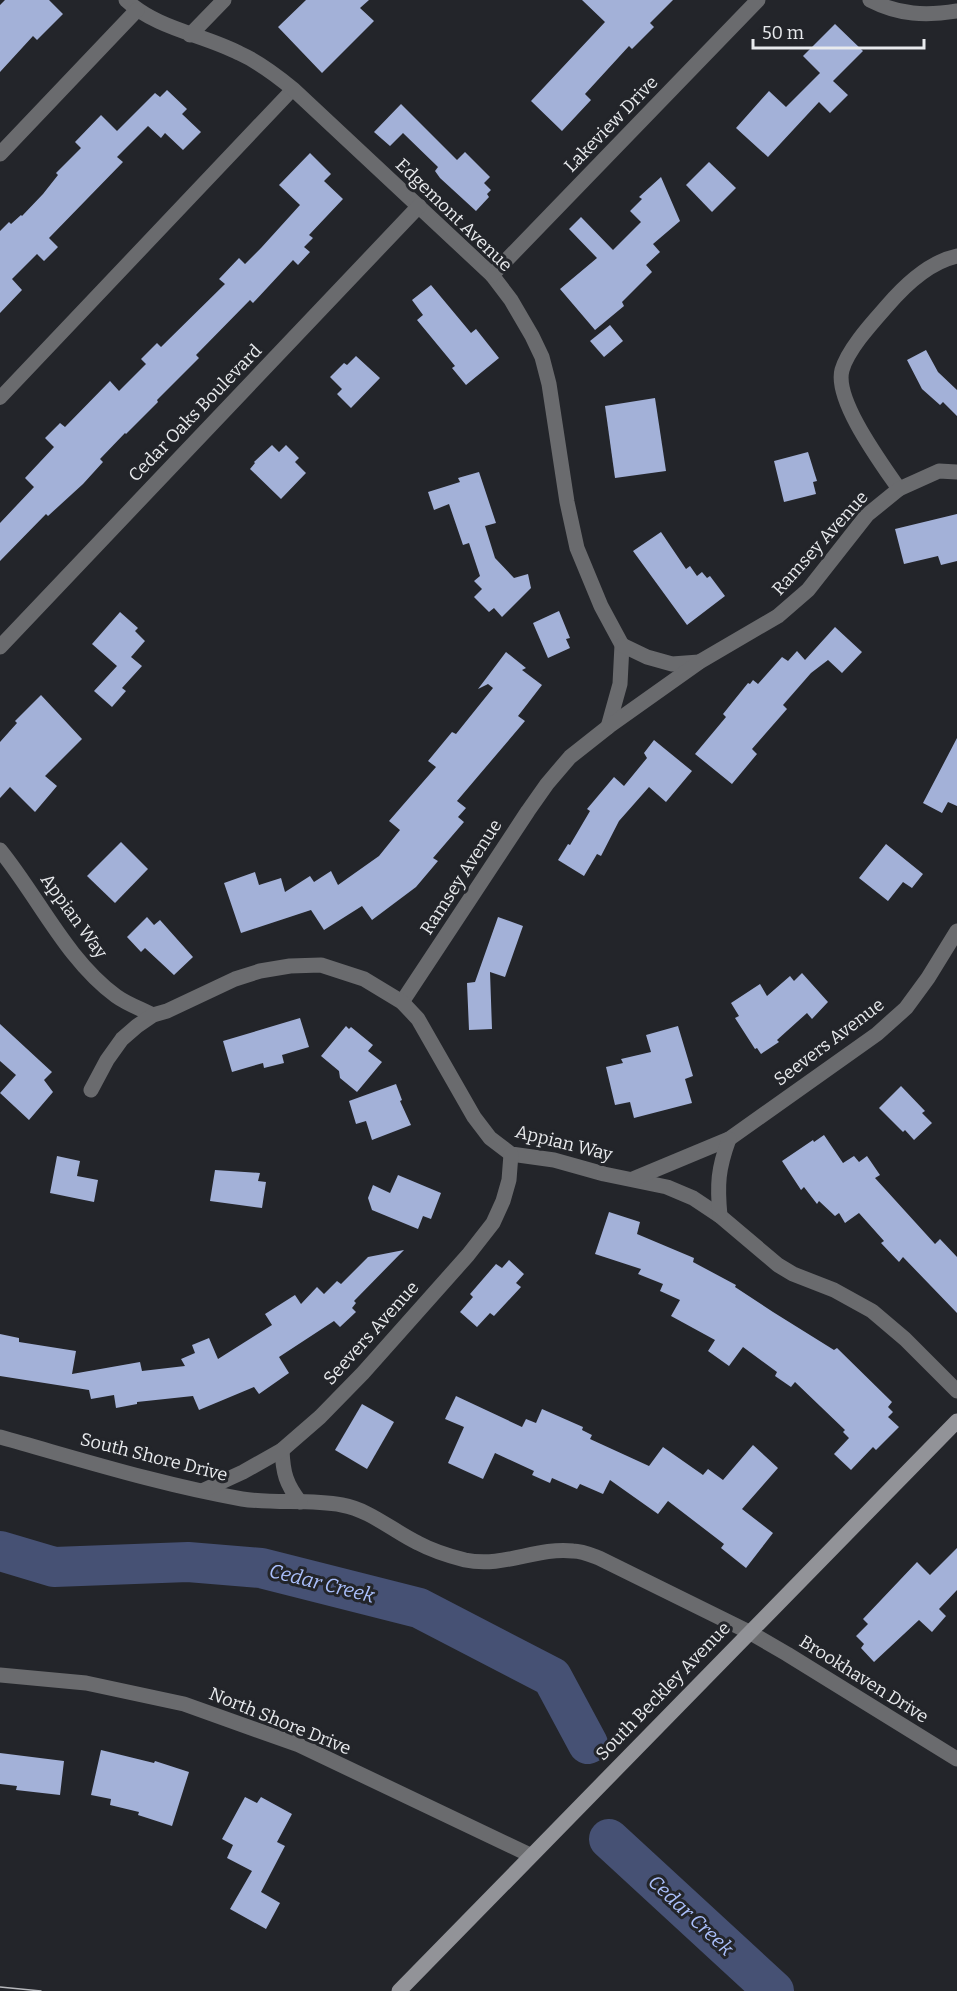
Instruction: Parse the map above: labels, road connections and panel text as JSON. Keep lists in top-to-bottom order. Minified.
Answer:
{"streets":{"street":["Lakeview Drive","Edgemont Avenue","Cedar Oaks Boulevard","Ramsey Avenue","Appian Way","Seevers Avenue","South Shore Drive","Brookhaven Drive","South Beckley Avenue","North Shore Drive"]},"crossings":[["Lakeview Drive","Edgemont Avenue"],["Edgemont Avenue","Cedar Oaks Boulevard"],["Edgemont Avenue","Ramsey Avenue"],["Ramsey Avenue","Appian Way"],["Appian Way","Seevers Avenue"],["Seevers Avenue","South Shore Drive"],["South Shore Drive","Brookhaven Drive"],["South Shore Drive","South Beckley Avenue"],["Brookhaven Drive","South Beckley Avenue"],["South Beckley Avenue","North Shore Drive"]],"water":["Cedar Creek"],"scale_bar":"50 m"}
